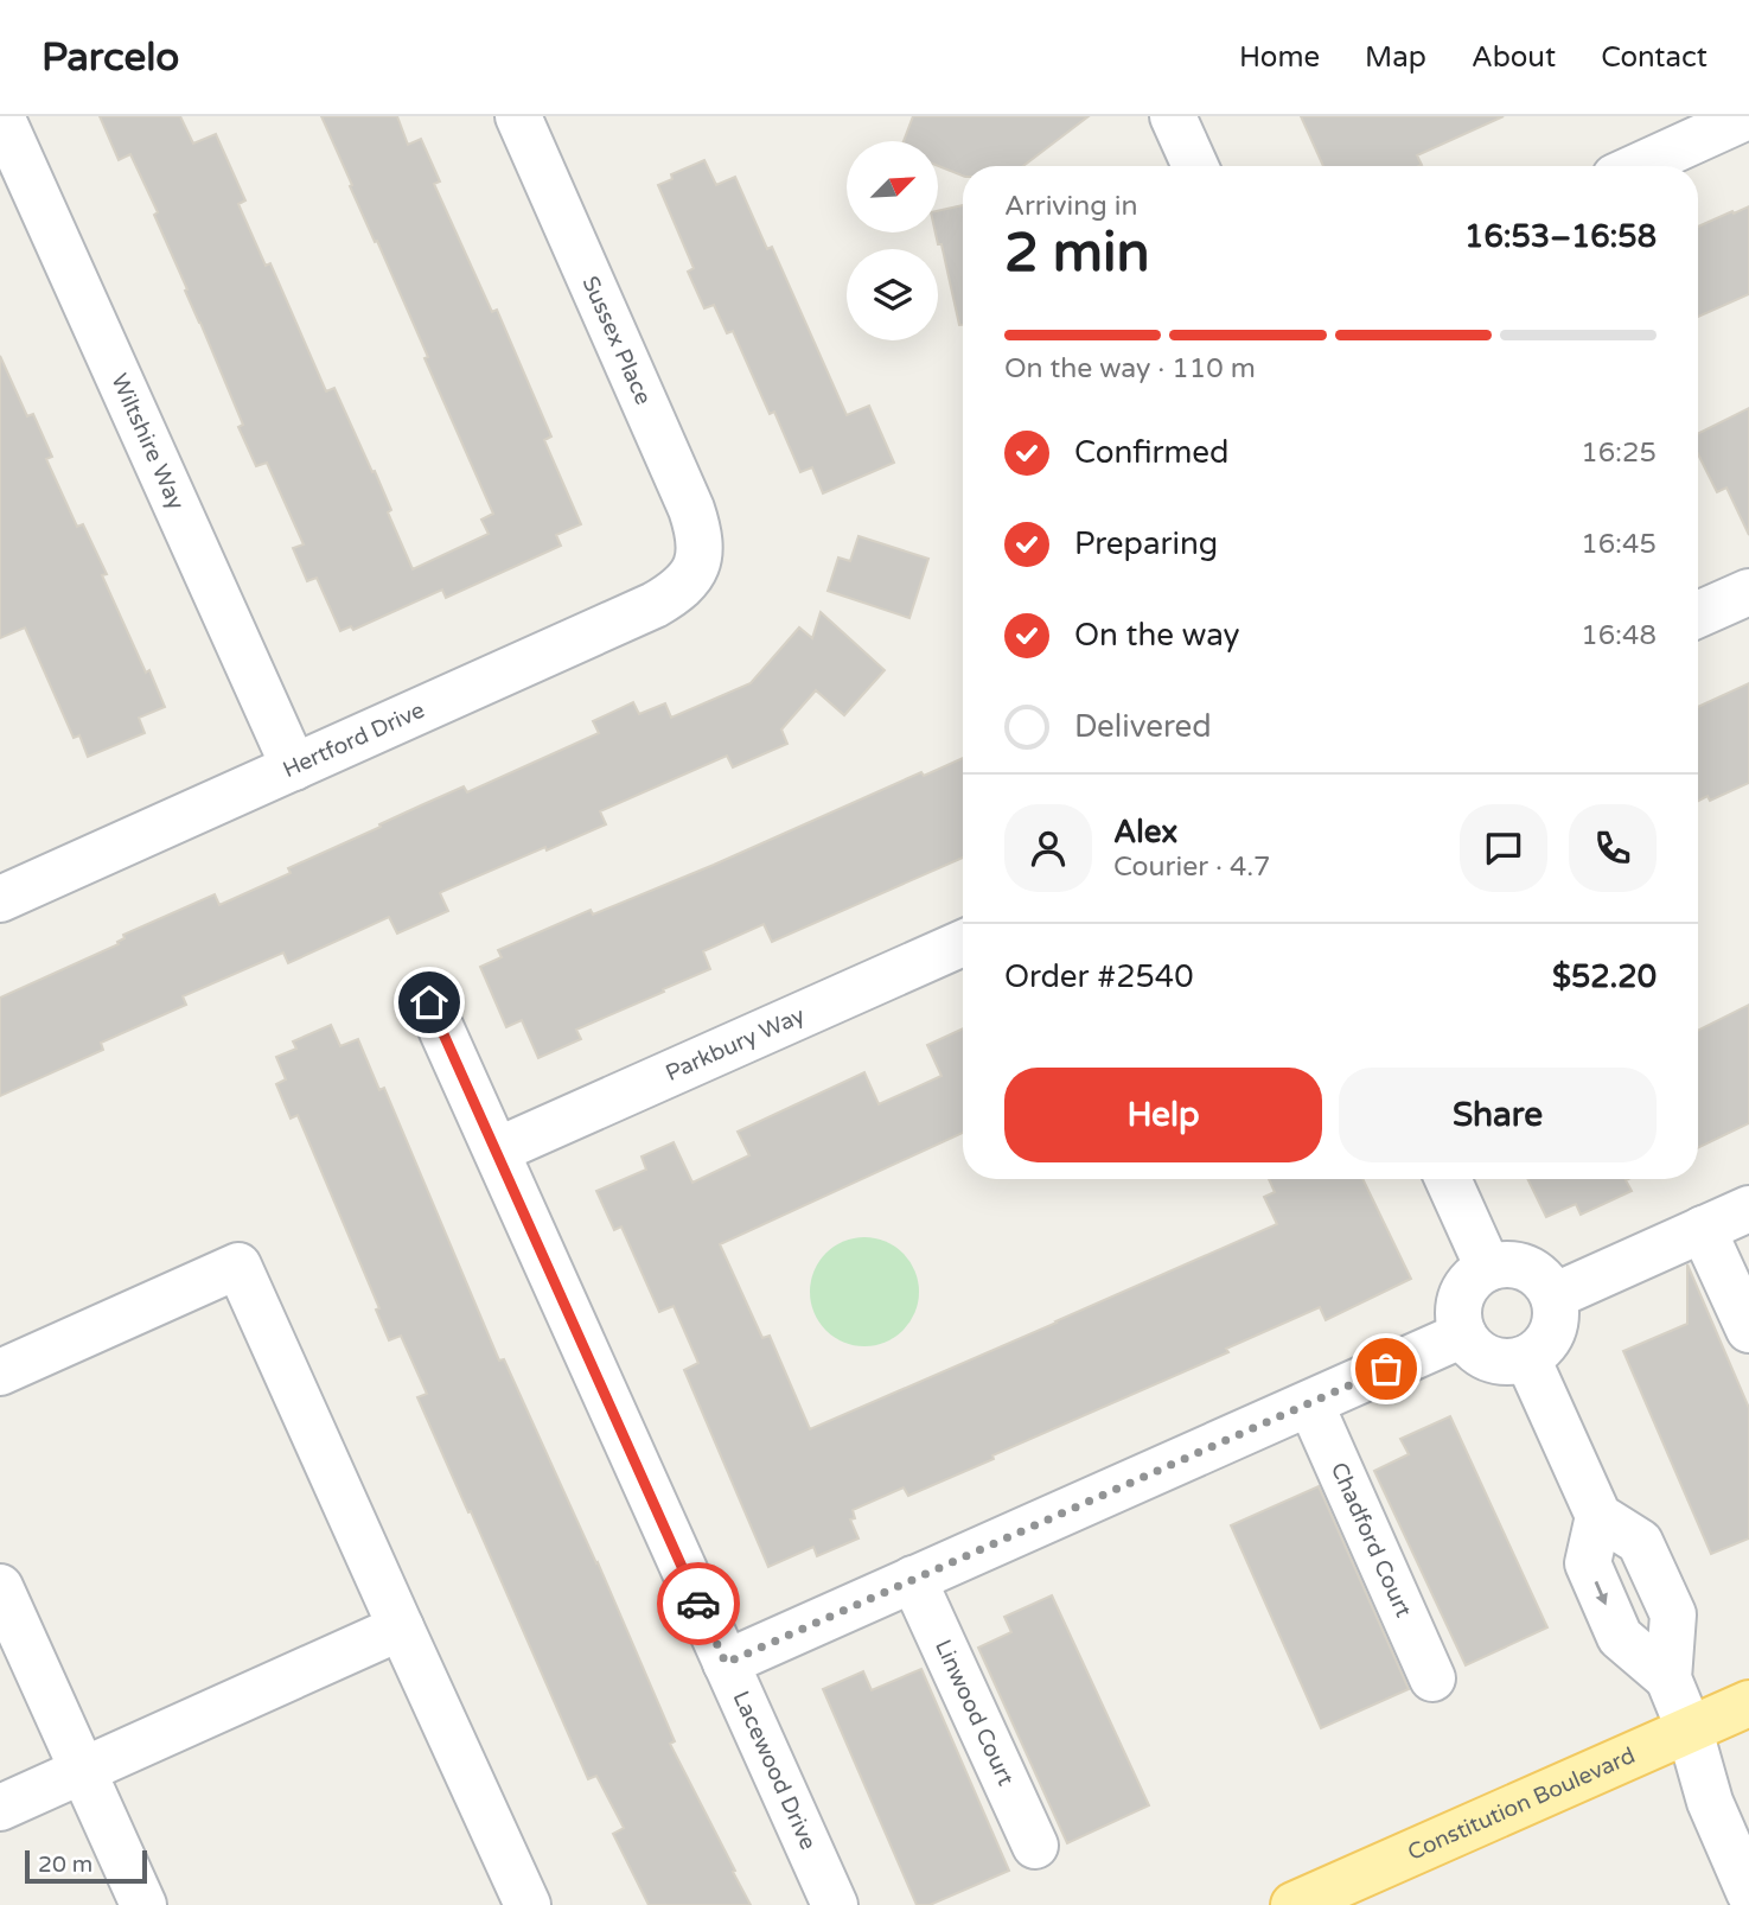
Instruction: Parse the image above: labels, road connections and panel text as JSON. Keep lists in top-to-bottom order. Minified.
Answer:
{"streets":{"main road":["Constitution Boulevard"],"street":["Sussex Place","Wiltshire Way","Hertford Drive","Parkbury Way","Chadford Court","Linwood Court","Lacewood Drive"]},"crossings":[["Sussex Place","Hertford Drive"],["Wiltshire Way","Hertford Drive"],["Parkbury Way","Lacewood Drive"]],"scale_bar":"20 m","north":"top right","page":{"header":"Parcelo","nav":["Home","Map","About","Contact"],"heading":["2 min","Arriving in","16:53–16:58"],"panel":["Alex","Courier · 4.7","Order #2540","$52.20"],"bar":"On the way · 110 m","list":[["Confirmed","16:25"],["Preparing","16:45"],["On the way","16:48"],"Delivered"],"buttons":["Help","Share"],"scale":"20 m"}}
